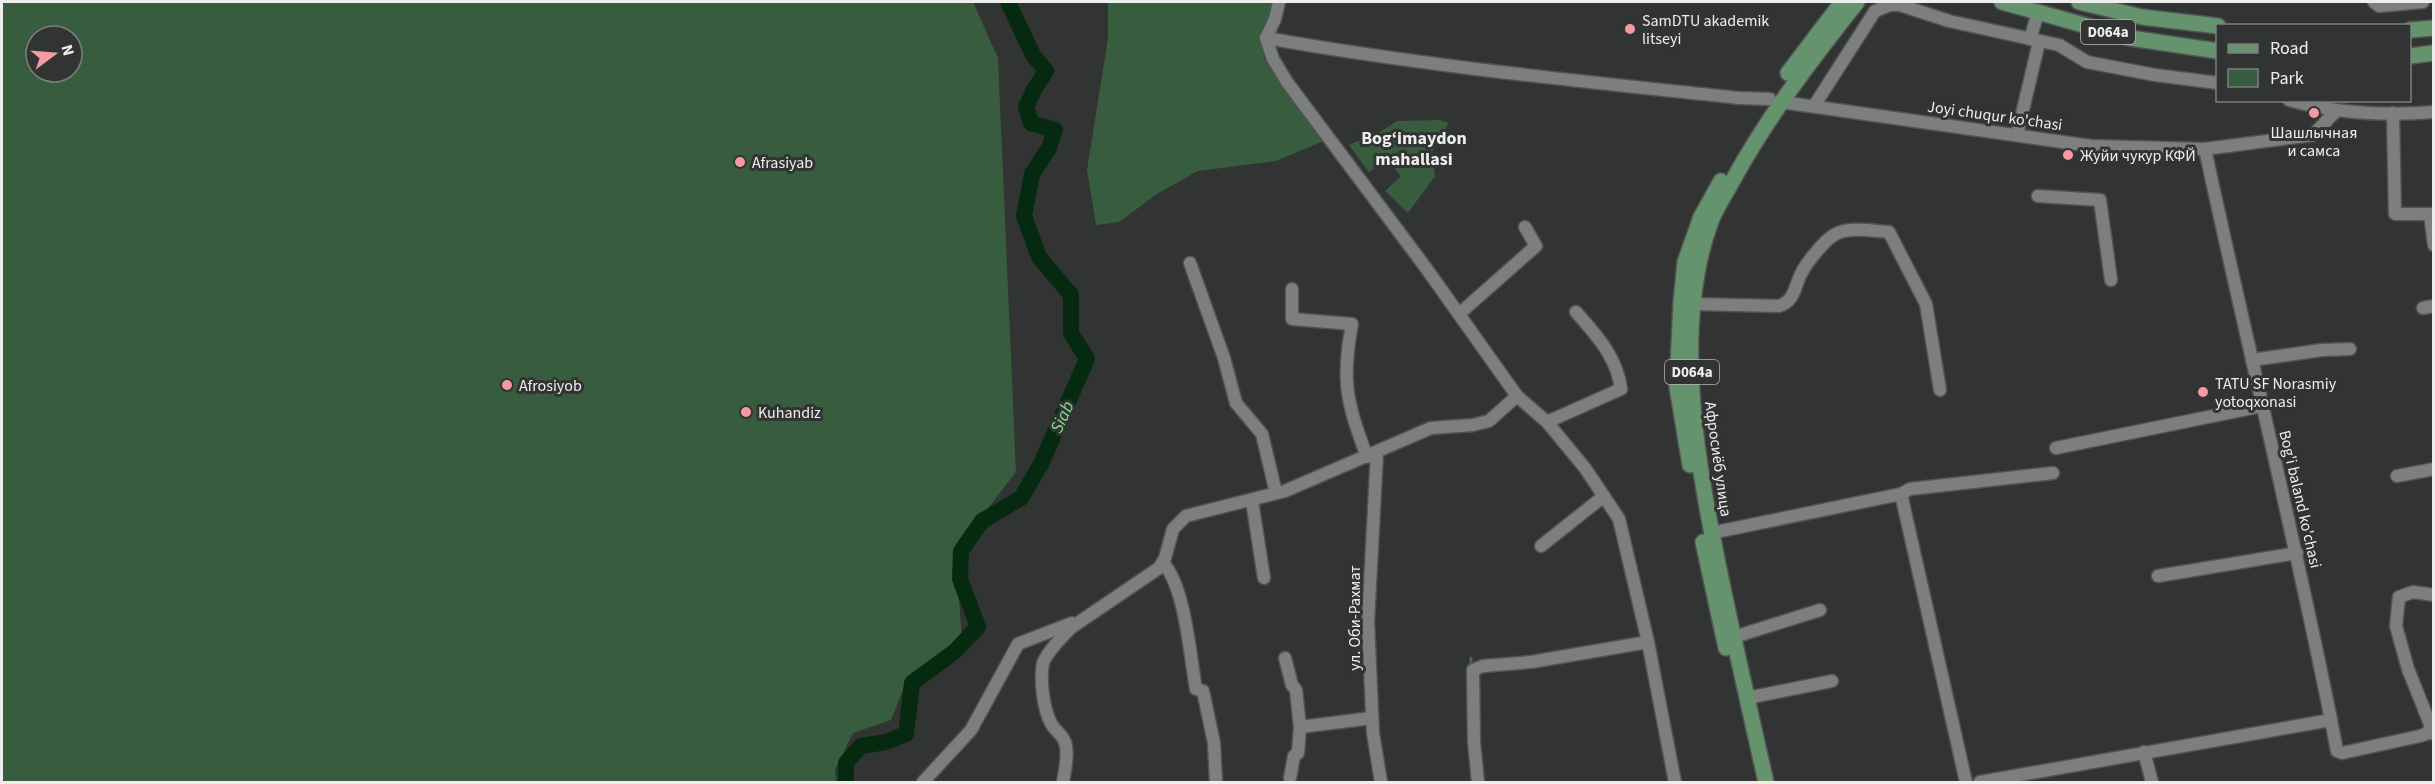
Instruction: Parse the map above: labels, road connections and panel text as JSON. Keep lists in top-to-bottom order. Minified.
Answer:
{"streets":{"main road":["D064a","Афросиёб улица"],"street":["Joyi chuqur ko'chasi","Bog'i baland ko'chasi","ул. Оби-Рахмат"]},"crossings":[["Joyi chuqur ko'chasi","Афросиёб улица"],["Joyi chuqur ko'chasi","Bog'i baland ko'chasi"]],"districts":["Bog‘imaydon mahallasi"],"water":["Siab"],"places":["SamDTU akademik litseyi","Шашлычная и самса","Жуйи чукур КФЙ","Afrasiyab","Afrosiyob","TATU SF Norasmiy yotoqxonasi","Kuhandiz"],"legend":["Road","Park"],"north":"right"}
